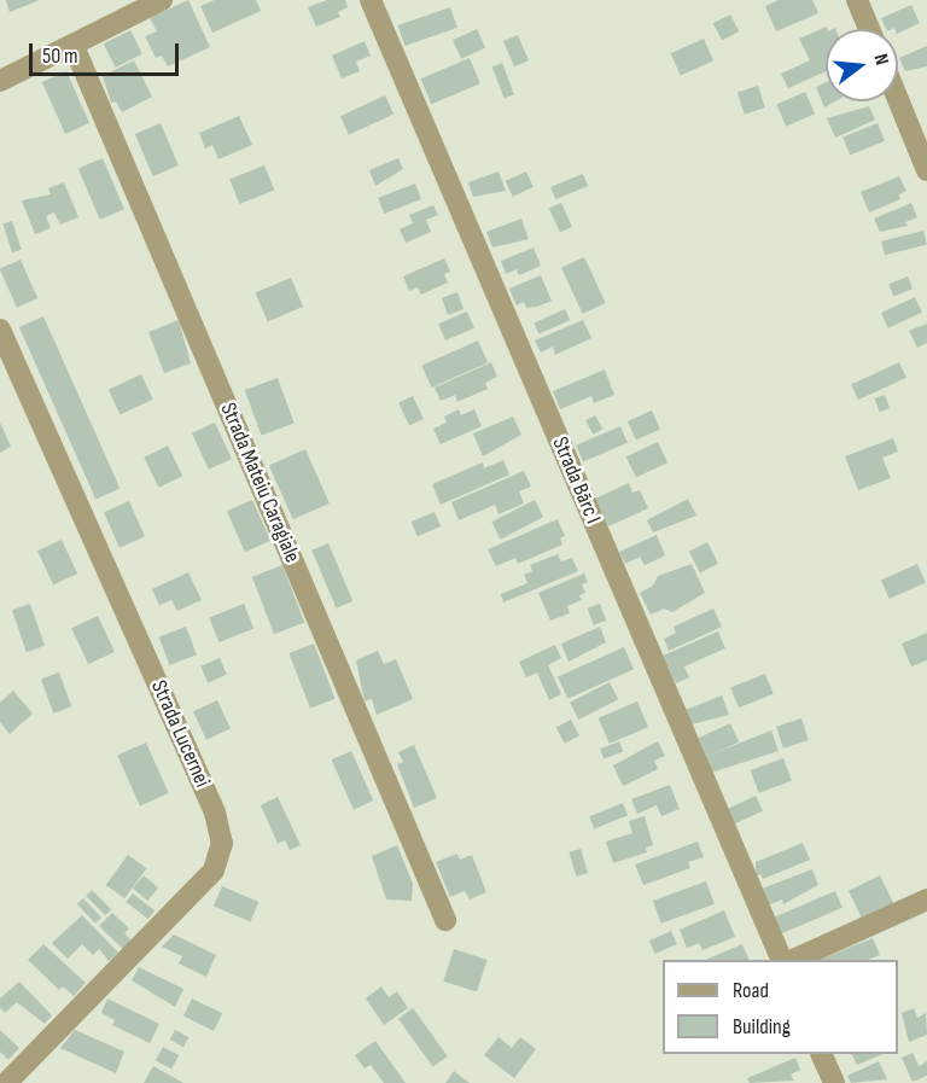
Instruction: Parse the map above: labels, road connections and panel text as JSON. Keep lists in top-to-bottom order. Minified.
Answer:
{"streets":{"street":["Strada Bărc I","Strada Mateiu Caragiale","Strada Lucernei"]},"legend":["Road","Building"],"scale_bar":"50 m","north":"right"}
